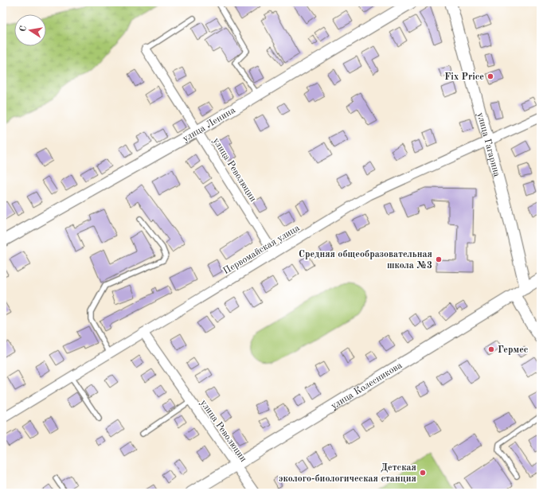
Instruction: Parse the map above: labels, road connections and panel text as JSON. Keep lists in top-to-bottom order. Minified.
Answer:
{"streets":{"street":["улица Ленина","улица Гагарина","улица Революции","Первомайская улица","улица Колесникова"]},"crossings":[["улица Ленина","улица Революции"],["улица Гагарина","Первомайская улица"],["улица Гагарина","улица Колесникова"],["улица Революции","Первомайская улица"],["улица Революции","улица Колесникова"]],"places":["Fix Price","Средняя общеобразовательная школа №3","Гермес","Детская эколого-биологическая станция"],"north":"left"}
